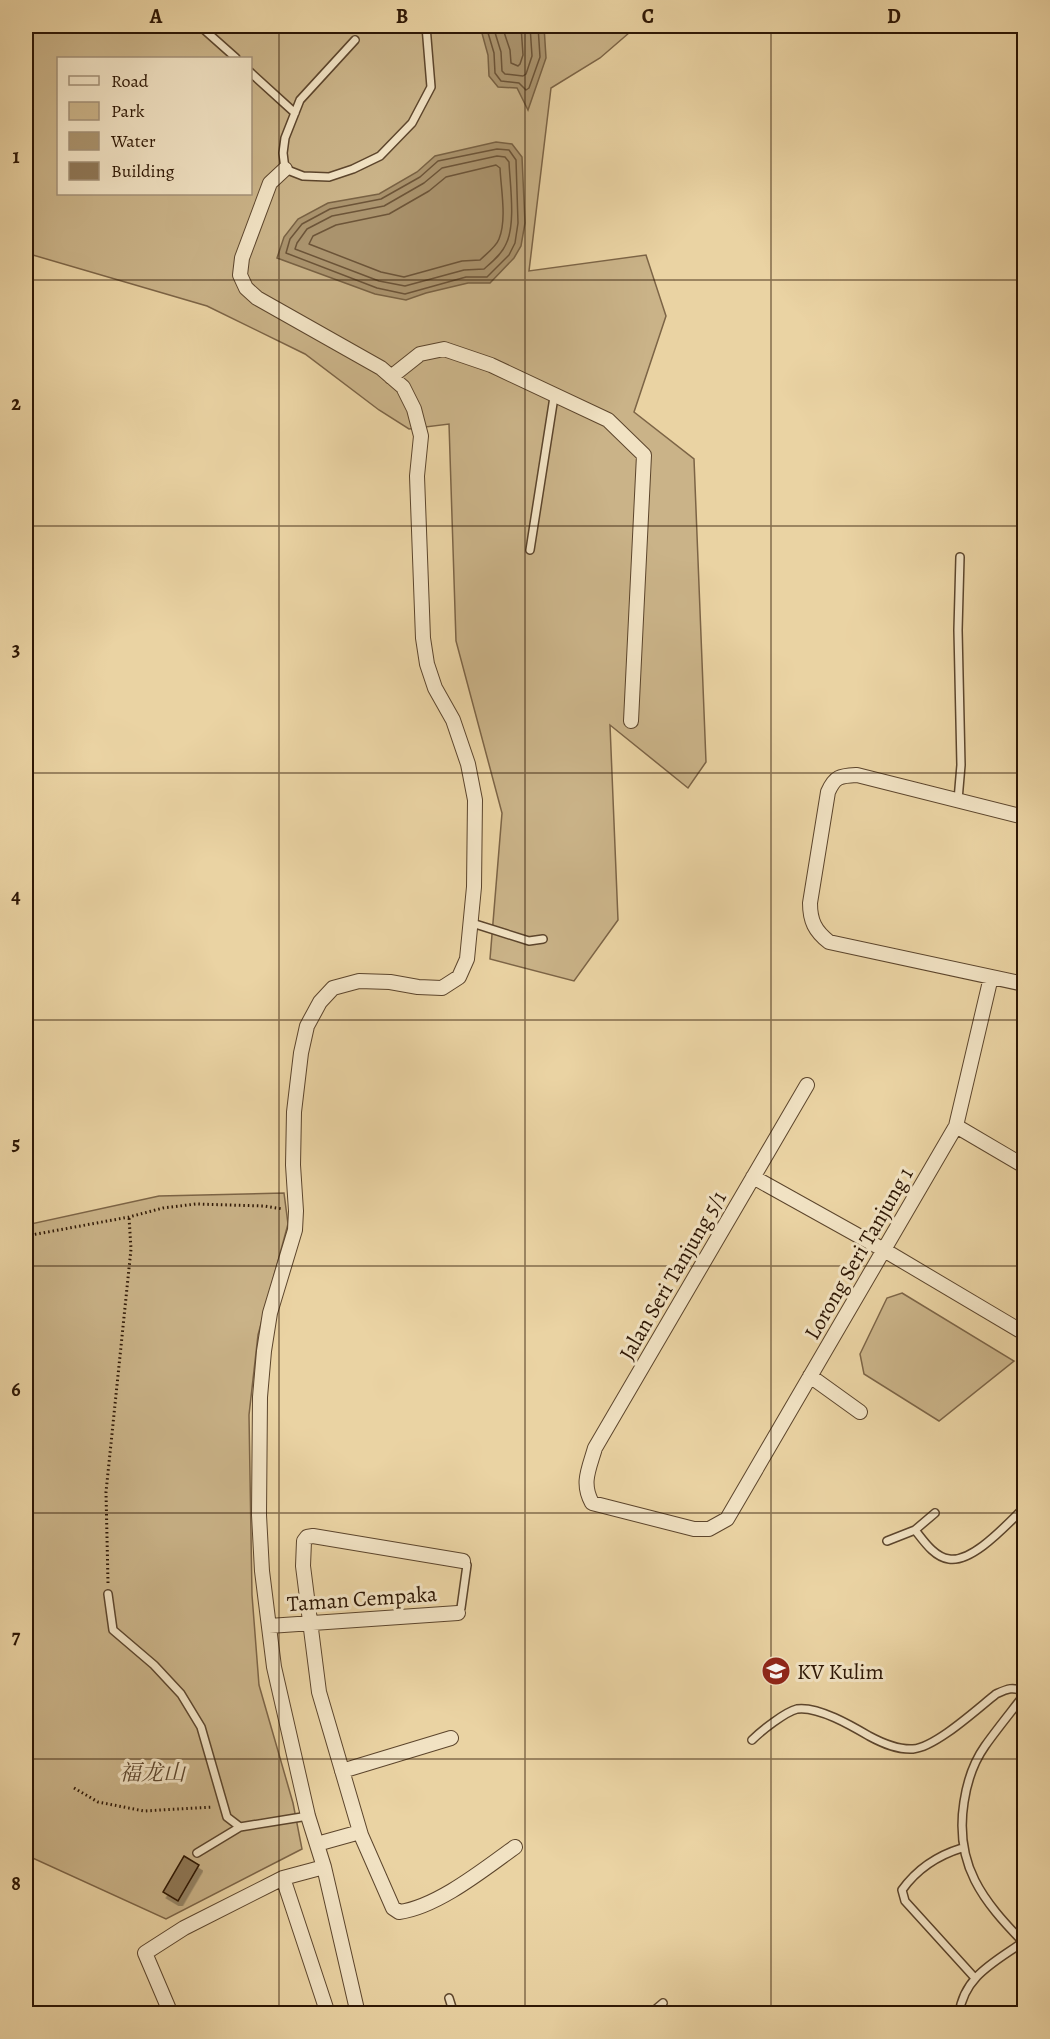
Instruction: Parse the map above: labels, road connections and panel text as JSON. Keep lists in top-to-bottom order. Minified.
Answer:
{"streets":{"street":["Lorong Seri Tanjung 1","Jalan Seri Tanjung 5/1","Taman Cempaka"]},"crossings":[["Lorong Seri Tanjung 1","Jalan Seri Tanjung 5/1"]],"parks":["福龙山"],"places":{"school or university":["KV Kulim"]},"legend":["Road","Park","Water","Building"],"grid":{"columns":["A","B","C","D"],"rows":["1","2","3","4","5","6","7","8"]}}
